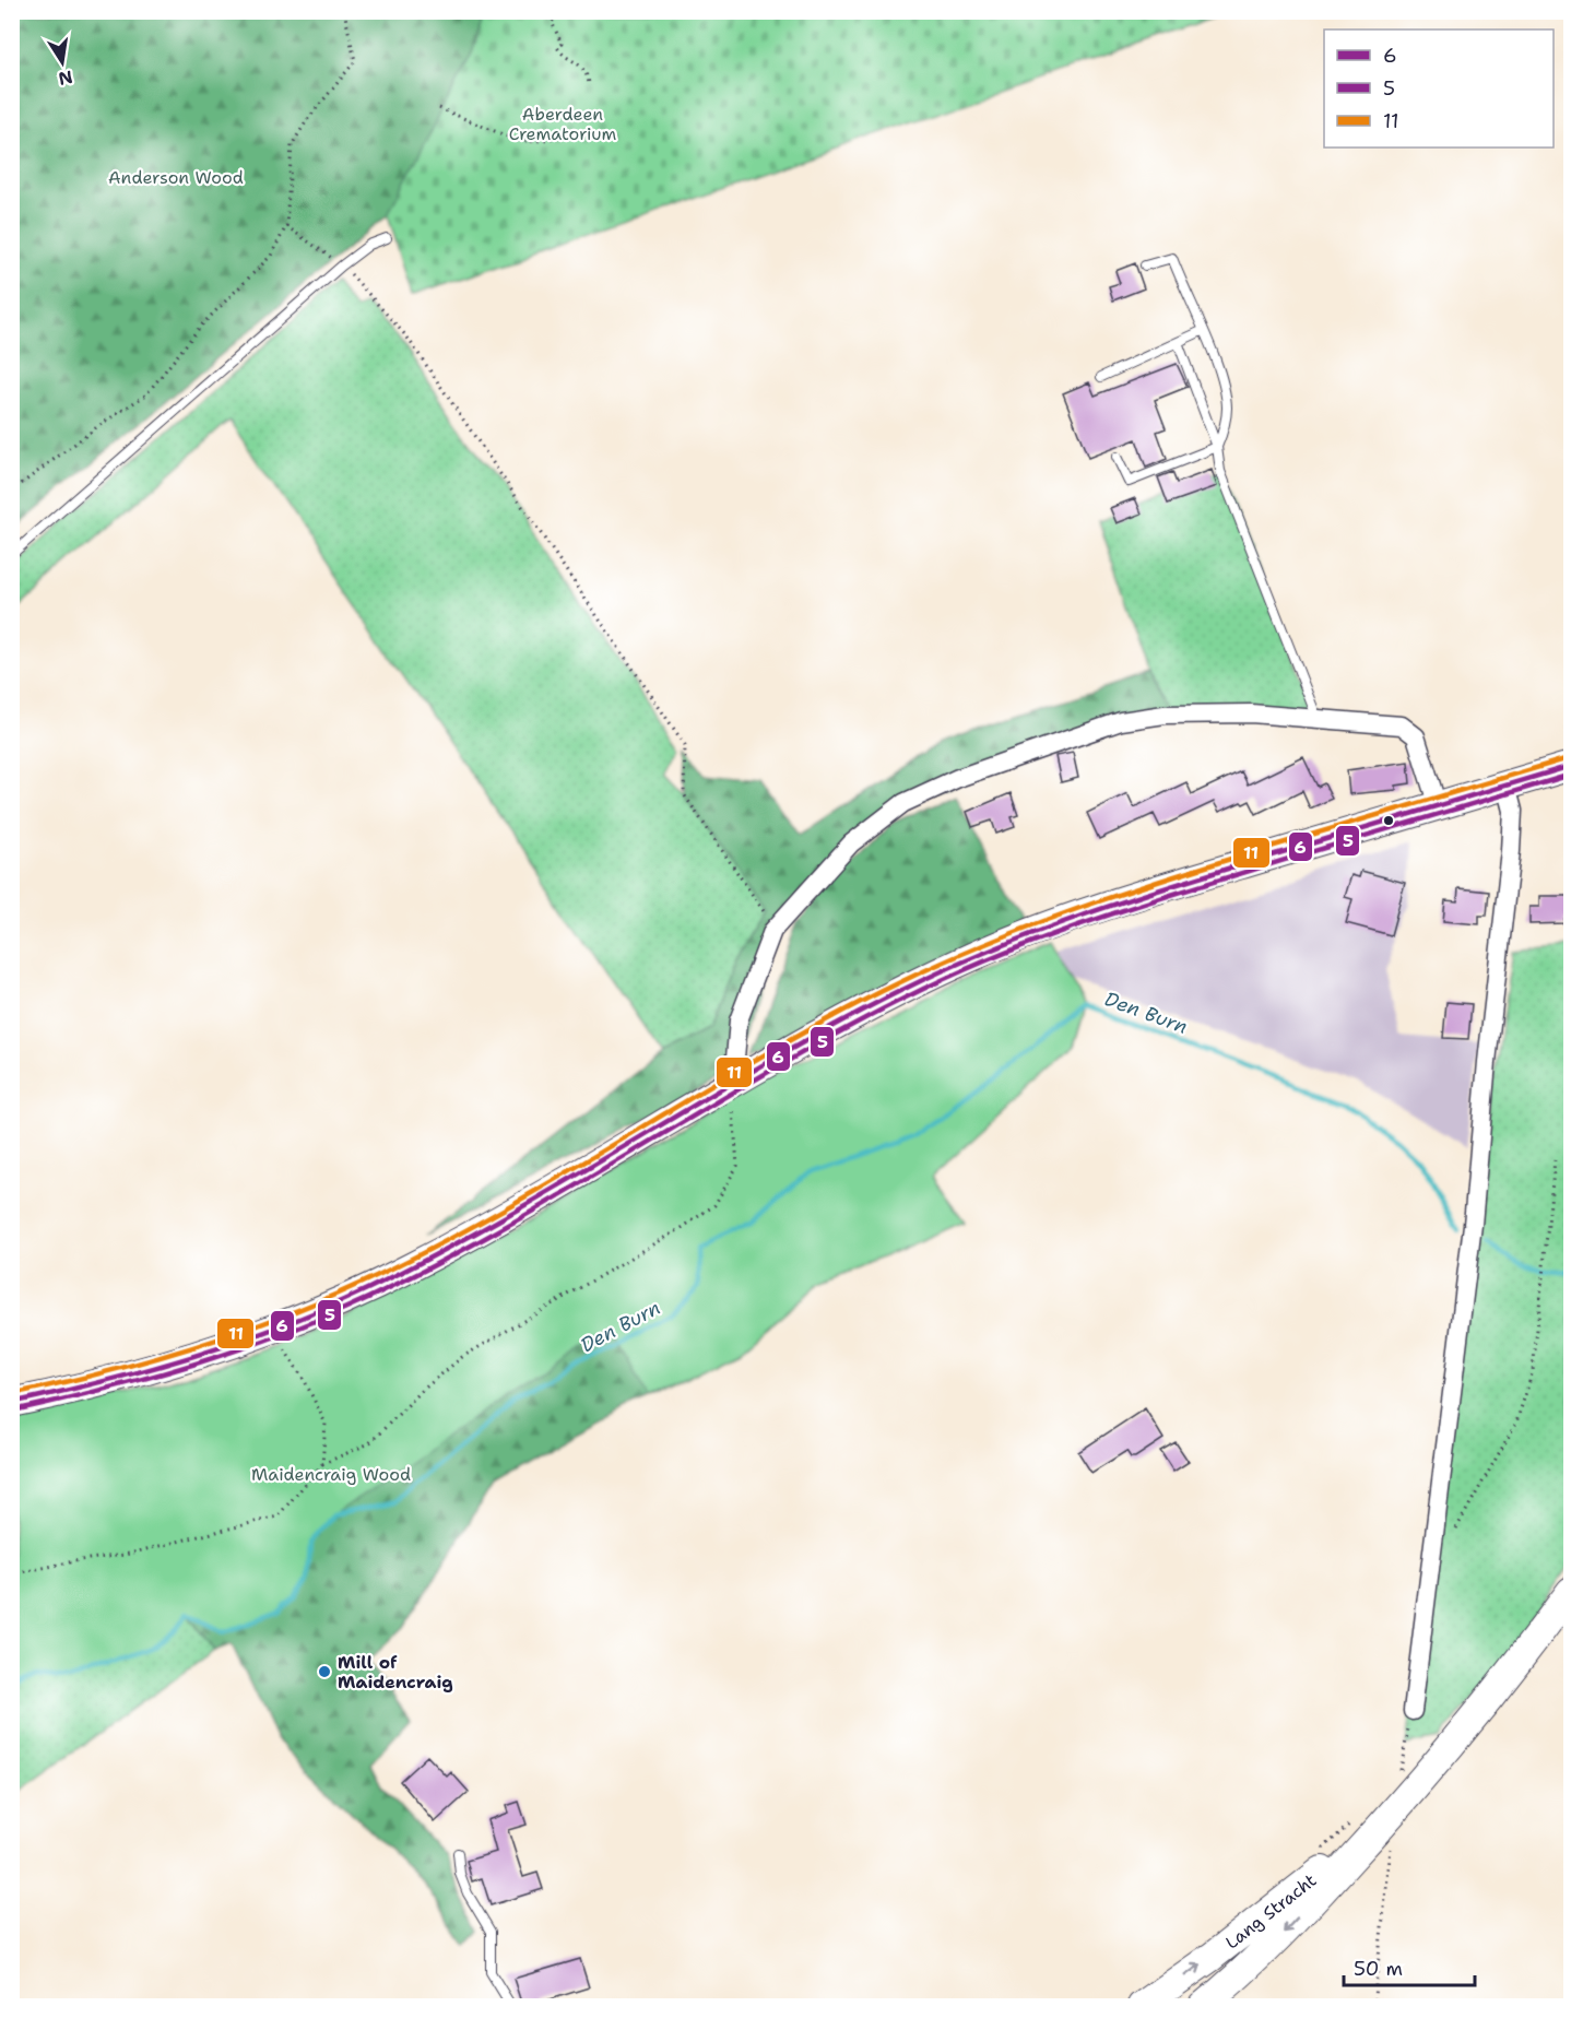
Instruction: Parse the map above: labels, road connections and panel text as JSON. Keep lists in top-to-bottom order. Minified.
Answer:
{"streets":{"main road":["Lang Stracht"]},"water":["Den Burn"],"parks":["Aberdeen Crematorium","Anderson Wood","Maidencraig Wood"],"places":["Mill of Maidencraig"],"lines":["transit line 11","transit line 6","transit line 5"],"legend":["6","5","11"],"scale_bar":"50 m","north":"bottom"}
